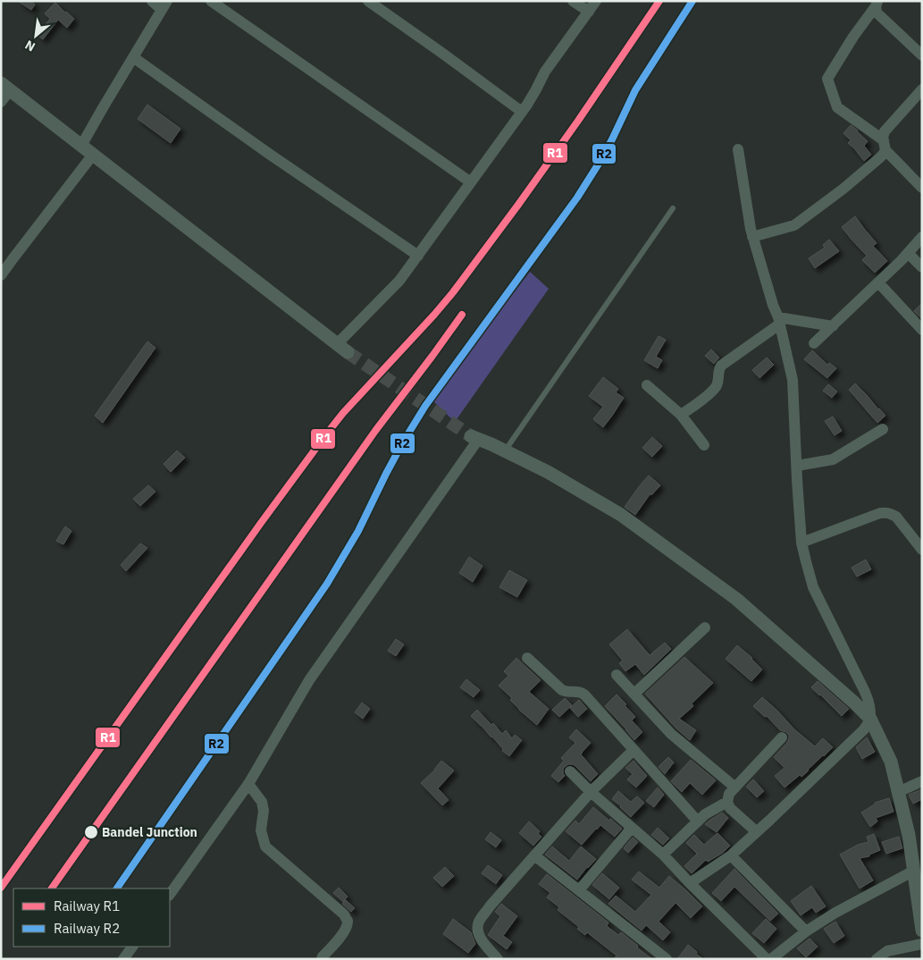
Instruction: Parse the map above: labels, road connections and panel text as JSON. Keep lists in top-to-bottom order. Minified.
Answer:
{"places":["Bandel Junction"],"lines":["rail line R1","rail line R2"],"legend":["Railway R1","Railway R2"],"north":"bottom left"}
